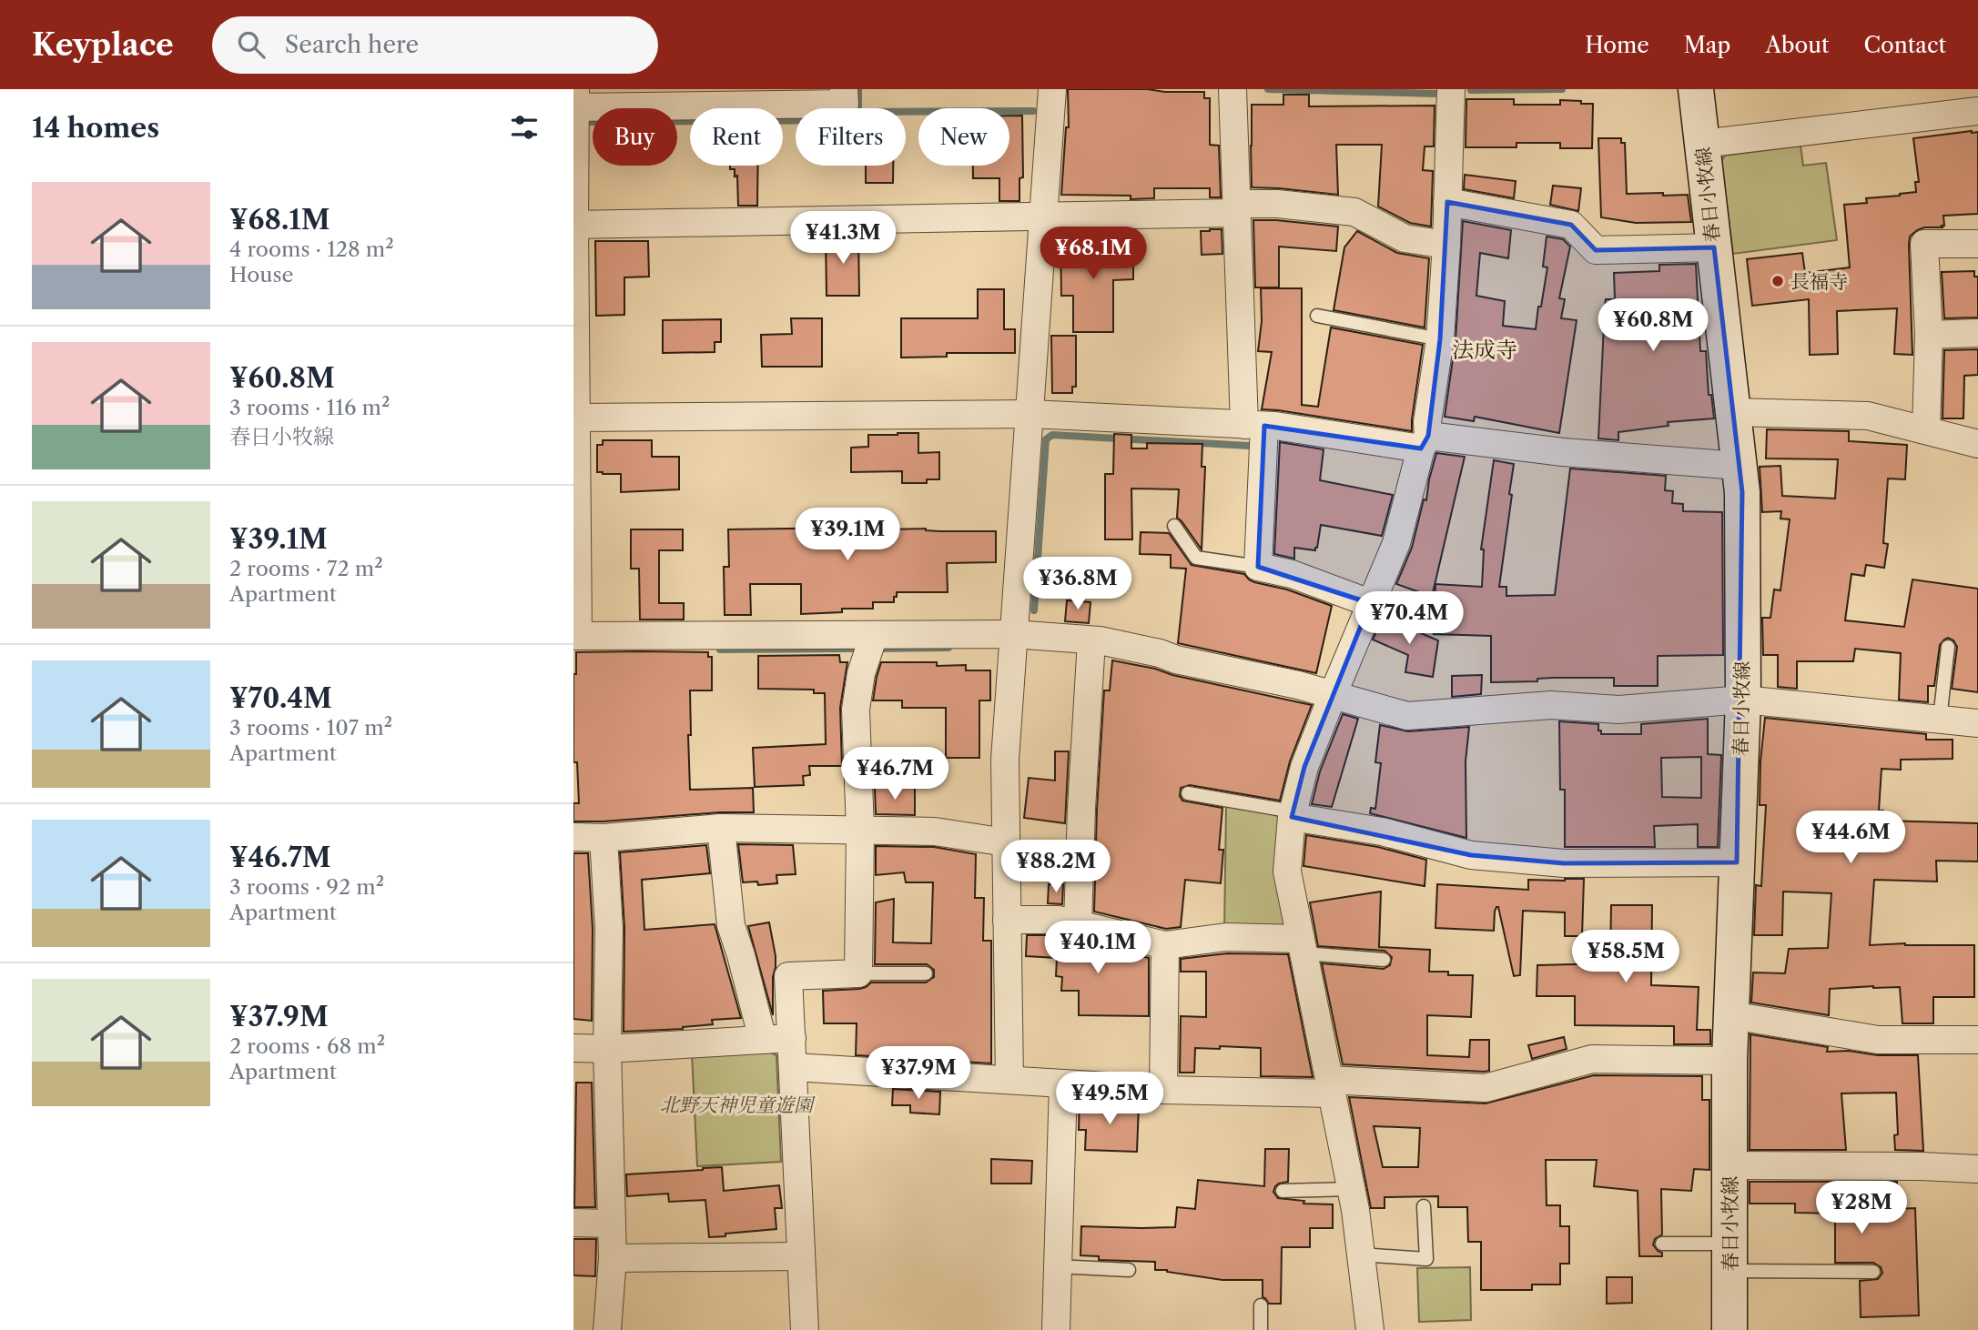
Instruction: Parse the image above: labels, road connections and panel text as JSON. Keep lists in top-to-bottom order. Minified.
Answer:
{"streets":{"main road":["春日小牧線"]},"districts":["法成寺"],"parks":["北野天神児童遊園"],"places":["長福寺"],"page":{"header":"Keyplace","search":"Search here","nav":["Home","Map","About","Contact"],"heading":"14 homes","chip":["Buy","Rent","Filters","New"],"list":[{"name":"¥68.1M","note":"4 rooms · 128 m² · House"},{"name":"¥60.8M","note":"3 rooms · 116 m² · 春日小牧線"},{"name":"¥39.1M","note":"2 rooms · 72 m² · Apartment"},{"name":"¥70.4M","note":"3 rooms · 107 m² · Apartment"},{"name":"¥46.7M","note":"3 rooms · 92 m² · Apartment"},{"name":"¥37.9M","note":"2 rooms · 68 m² · Apartment"}],"price":["¥41.3M","¥68.1M","¥60.8M","¥39.1M","¥36.8M","¥70.4M","¥46.7M","¥44.6M","¥88.2M","¥40.1M","¥58.5M","¥37.9M","¥49.5M","¥28M"]}}
